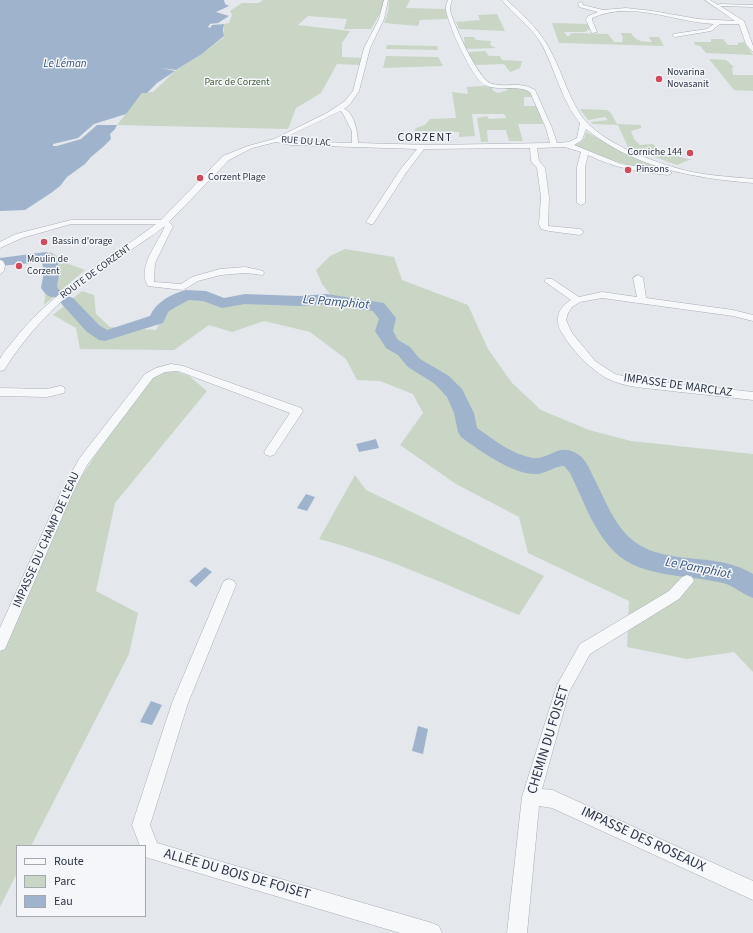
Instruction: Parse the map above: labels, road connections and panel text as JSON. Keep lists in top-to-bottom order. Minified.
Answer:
{"streets":{"street":["RUE DU LAC","ROUTE DE CORZENT","IMPASSE DE MARCLAZ","IMPASSE DU CHAMP DE L'EAU","CHEMIN DU FOISET","IMPASSE DES ROSEAUX","ALLÉE DU BOIS DE FOISET"]},"crossings":[["RUE DU LAC","ROUTE DE CORZENT"],["CHEMIN DU FOISET","IMPASSE DES ROSEAUX"]],"districts":["CORZENT"],"water":["Le Léman","Le Pamphiot"],"parks":["Parc de Corzent"],"places":["Novarina Novasanit","Corniche 144","Pinsons","Corzent Plage","Bassin d'orage","Moulin de Corzent"],"legend":["Route","Parc","Eau"]}
